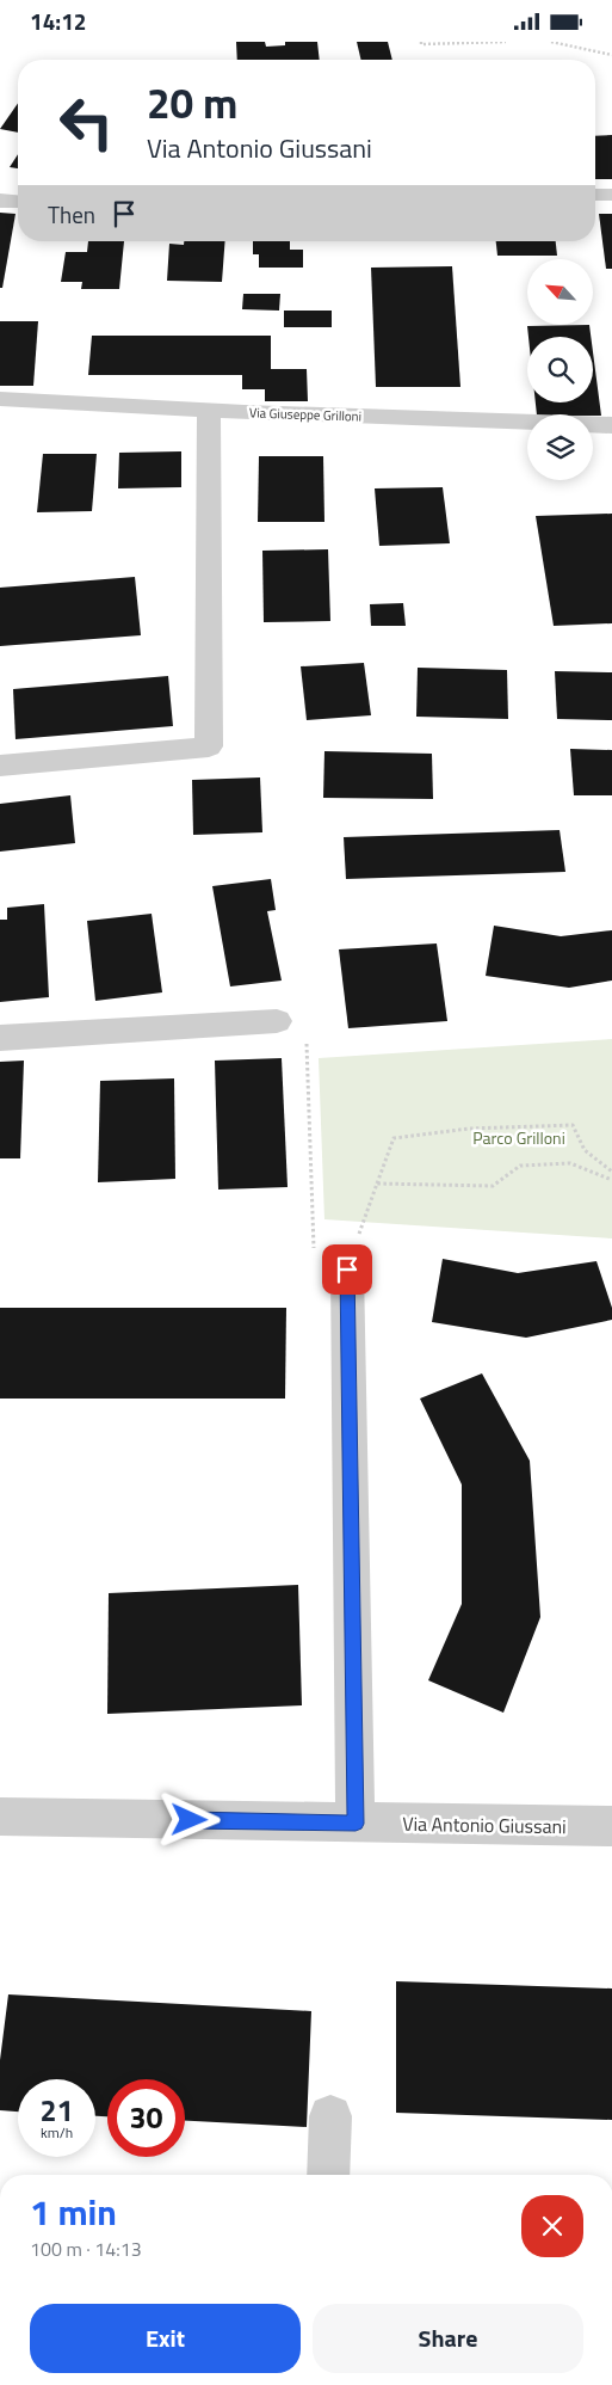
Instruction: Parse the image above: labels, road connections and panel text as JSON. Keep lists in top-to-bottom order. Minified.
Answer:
{"streets":{"street":["Via Giuseppe Grilloni","Via Antonio Giussani"]},"parks":["Parco Grilloni"],"north":"top left","page":{"status":"14:12","turn":["20 m","Via Antonio Giussani"],"then":"Then","speed":"21 km/h","limit":"30","heading":["1 min","100 m · 14:13"],"buttons":["Exit","Share"]}}
